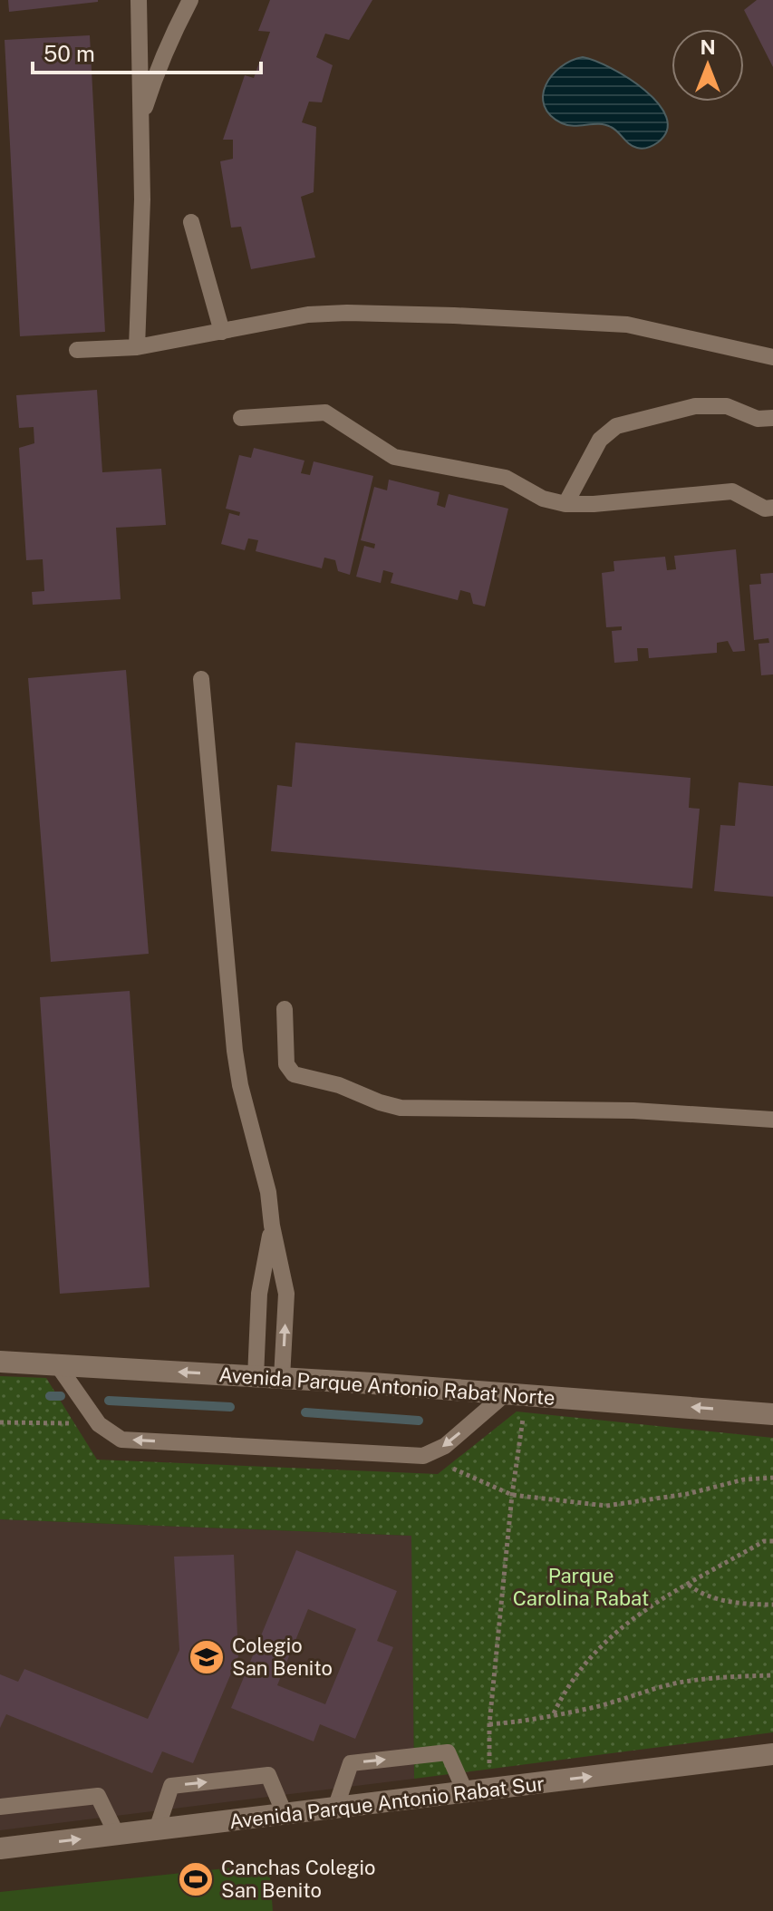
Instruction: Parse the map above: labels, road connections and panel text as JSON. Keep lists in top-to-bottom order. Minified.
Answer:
{"streets":{"street":["Avenida Parque Antonio Rabat Norte","Avenida Parque Antonio Rabat Sur"]},"one_way":["Avenida Parque Antonio Rabat Norte","Avenida Parque Antonio Rabat Sur"],"parks":["Parque Carolina Rabat"],"places":{"school or university":["Colegio San Benito"],"sports":["Canchas Colegio San Benito"]},"scale_bar":"50 m","north":"top"}
